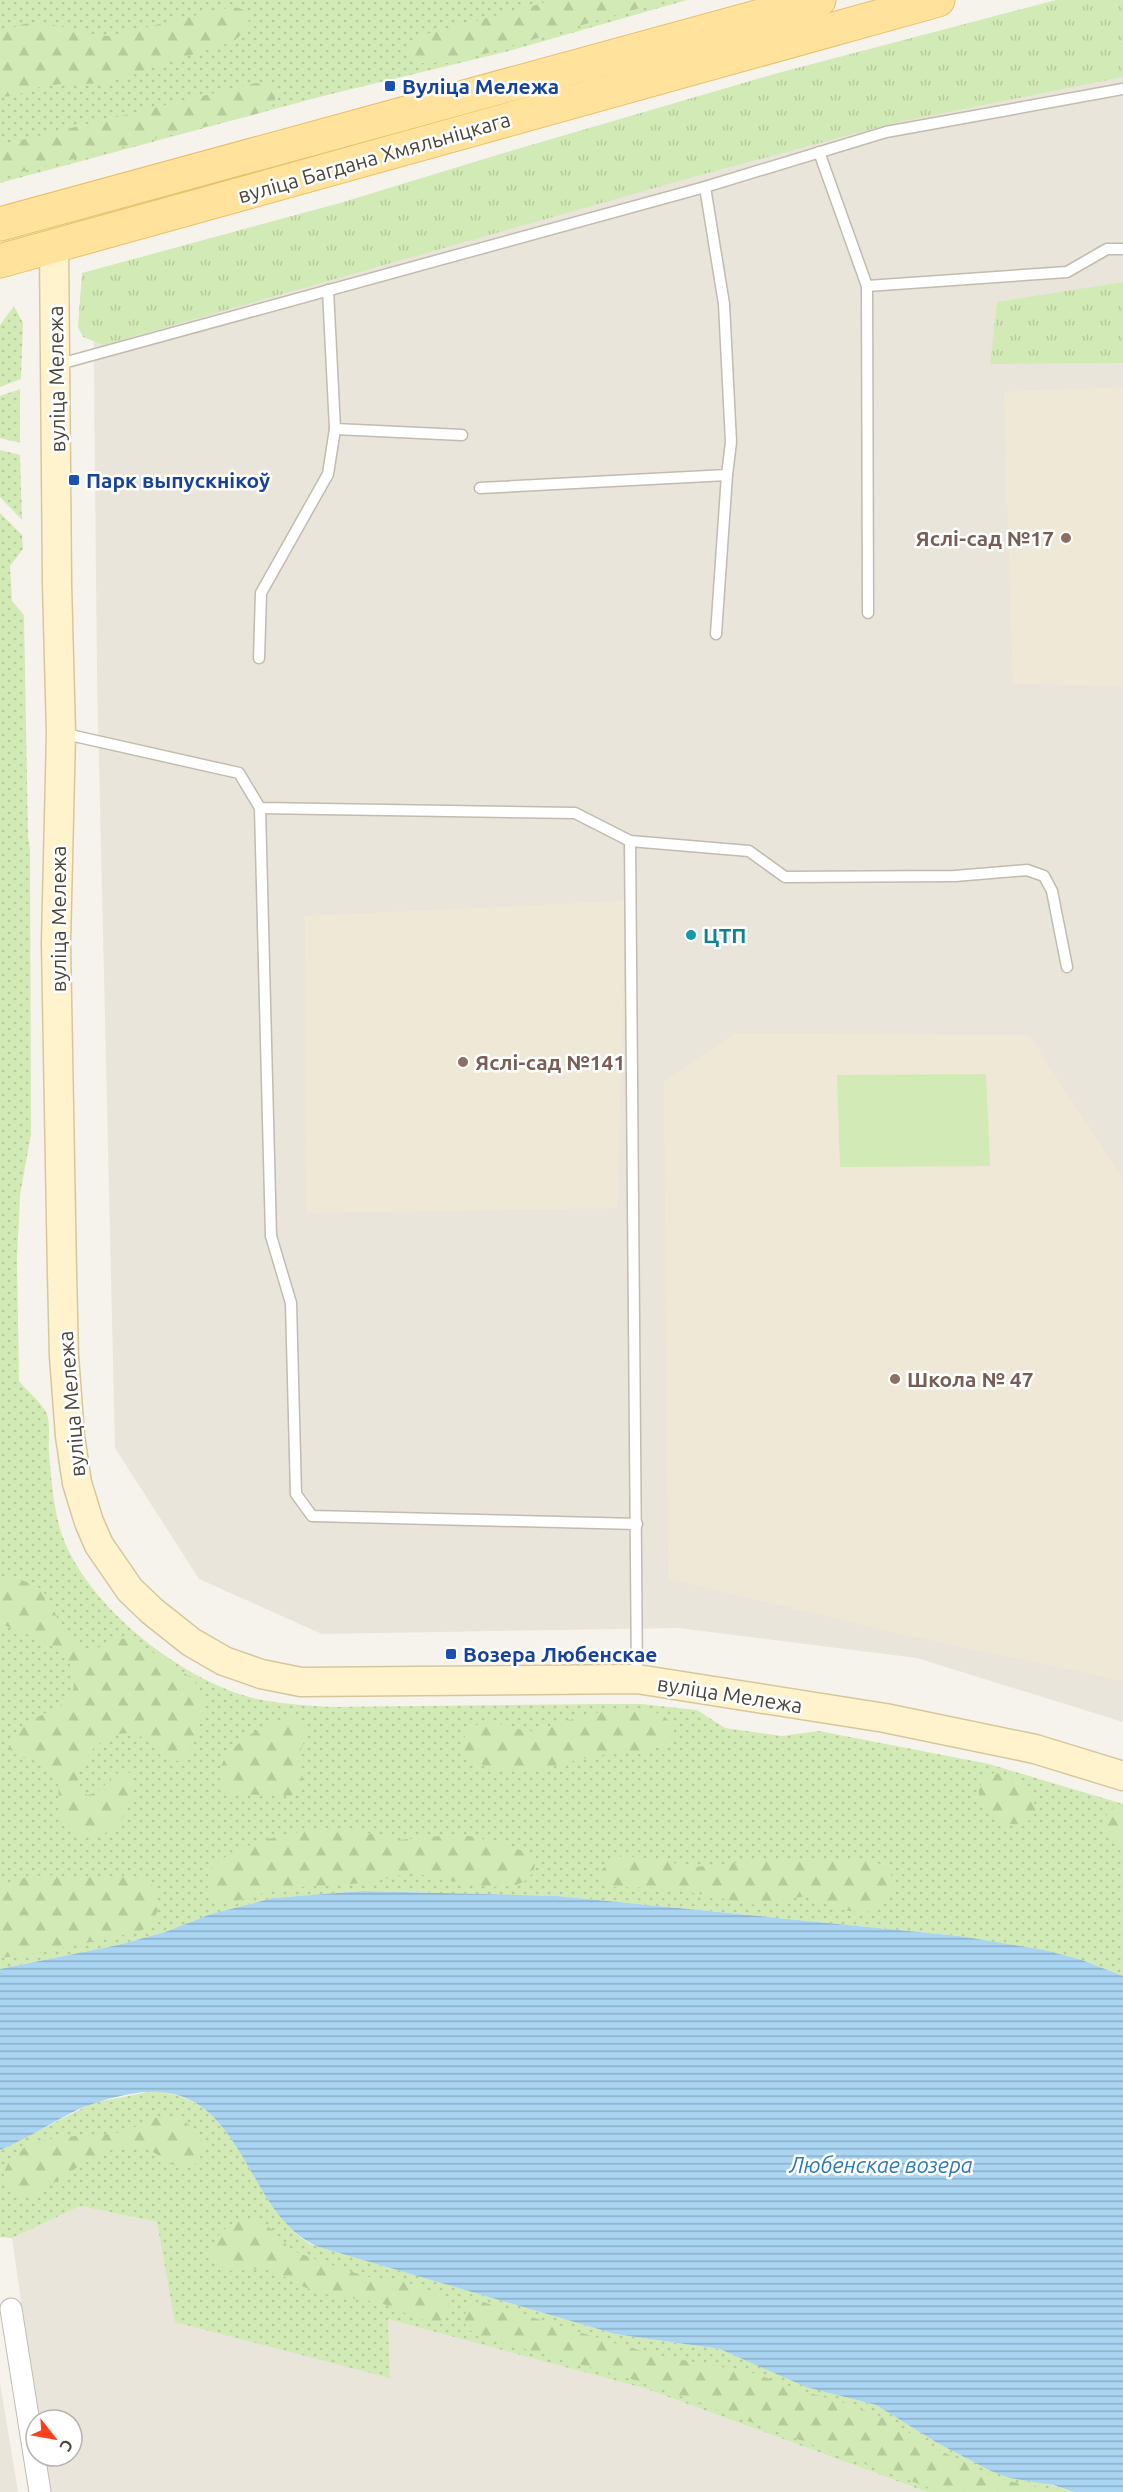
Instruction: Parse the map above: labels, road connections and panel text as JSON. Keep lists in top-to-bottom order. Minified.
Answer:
{"streets":{"main road":["вуліца Багдана Хмяльніцкага","вуліца Мележа"]},"crossings":[["вуліца Багдана Хмяльніцкага","вуліца Мележа"]],"water":["Любенскае возера"],"places":{"transit":["Вуліца Мележа","Парк выпускнікоў","Возера Любенскае"],"other":["Яслі-сад №17","ЦТП","Яслі-сад №141","Школа № 47"]},"north":"bottom right"}
